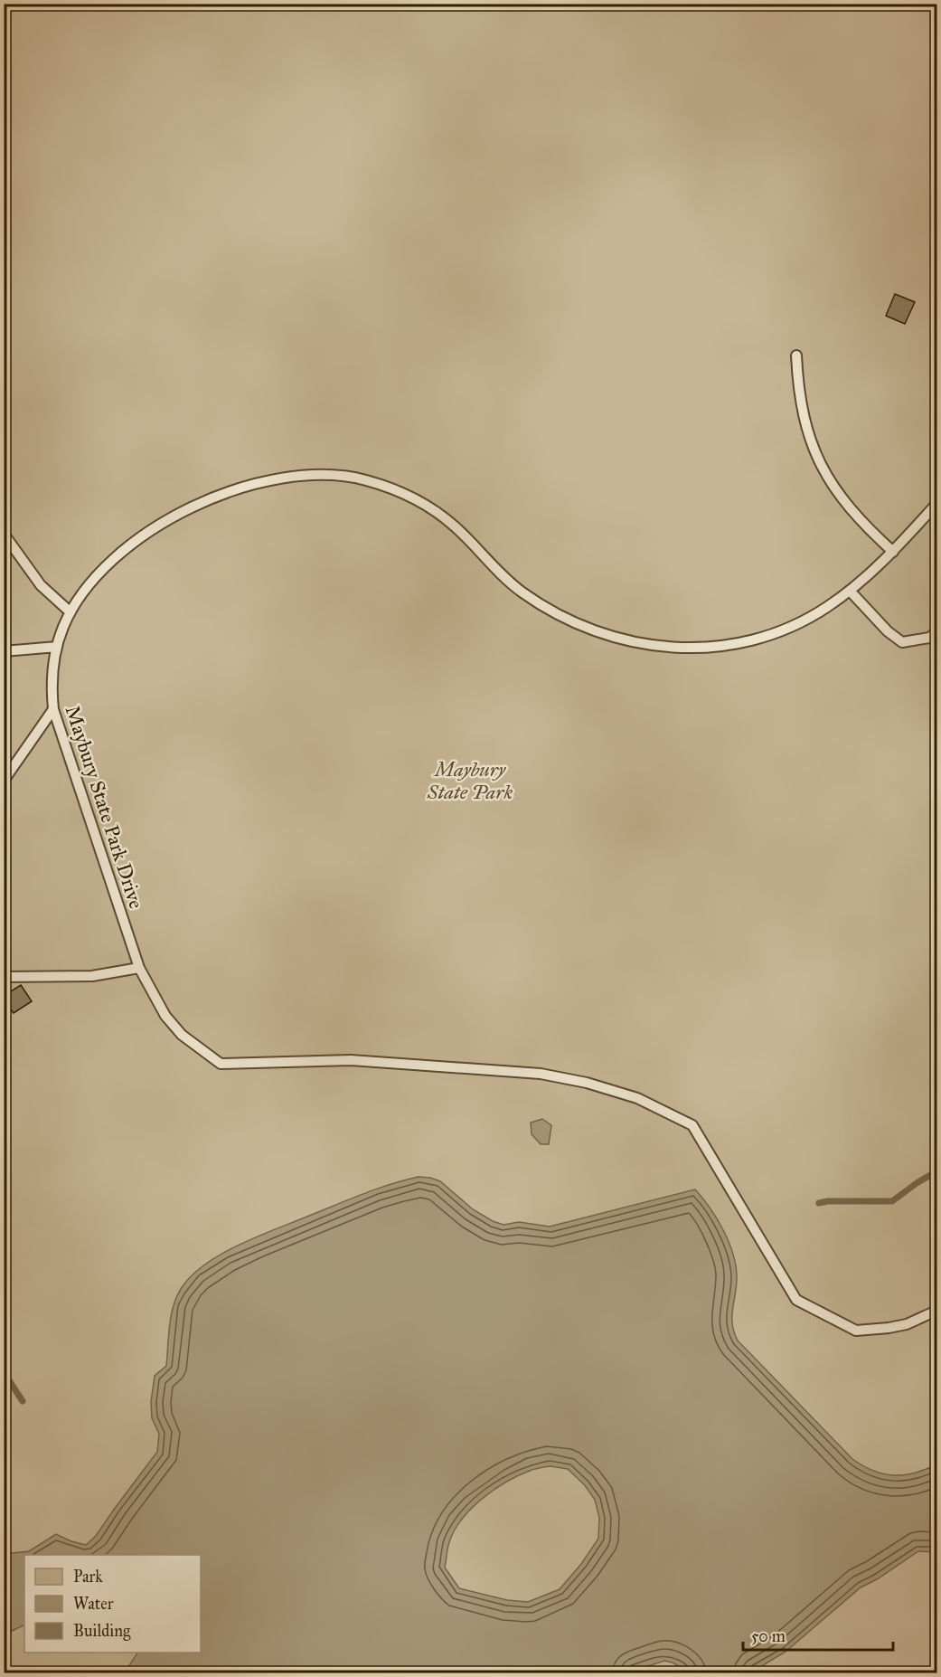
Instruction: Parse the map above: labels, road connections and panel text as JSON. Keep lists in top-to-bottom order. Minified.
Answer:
{"streets":{"lane":["Maybury State Park Drive"]},"parks":["Maybury State Park"],"legend":["Park","Water","Building"],"scale_bar":"50 m"}
